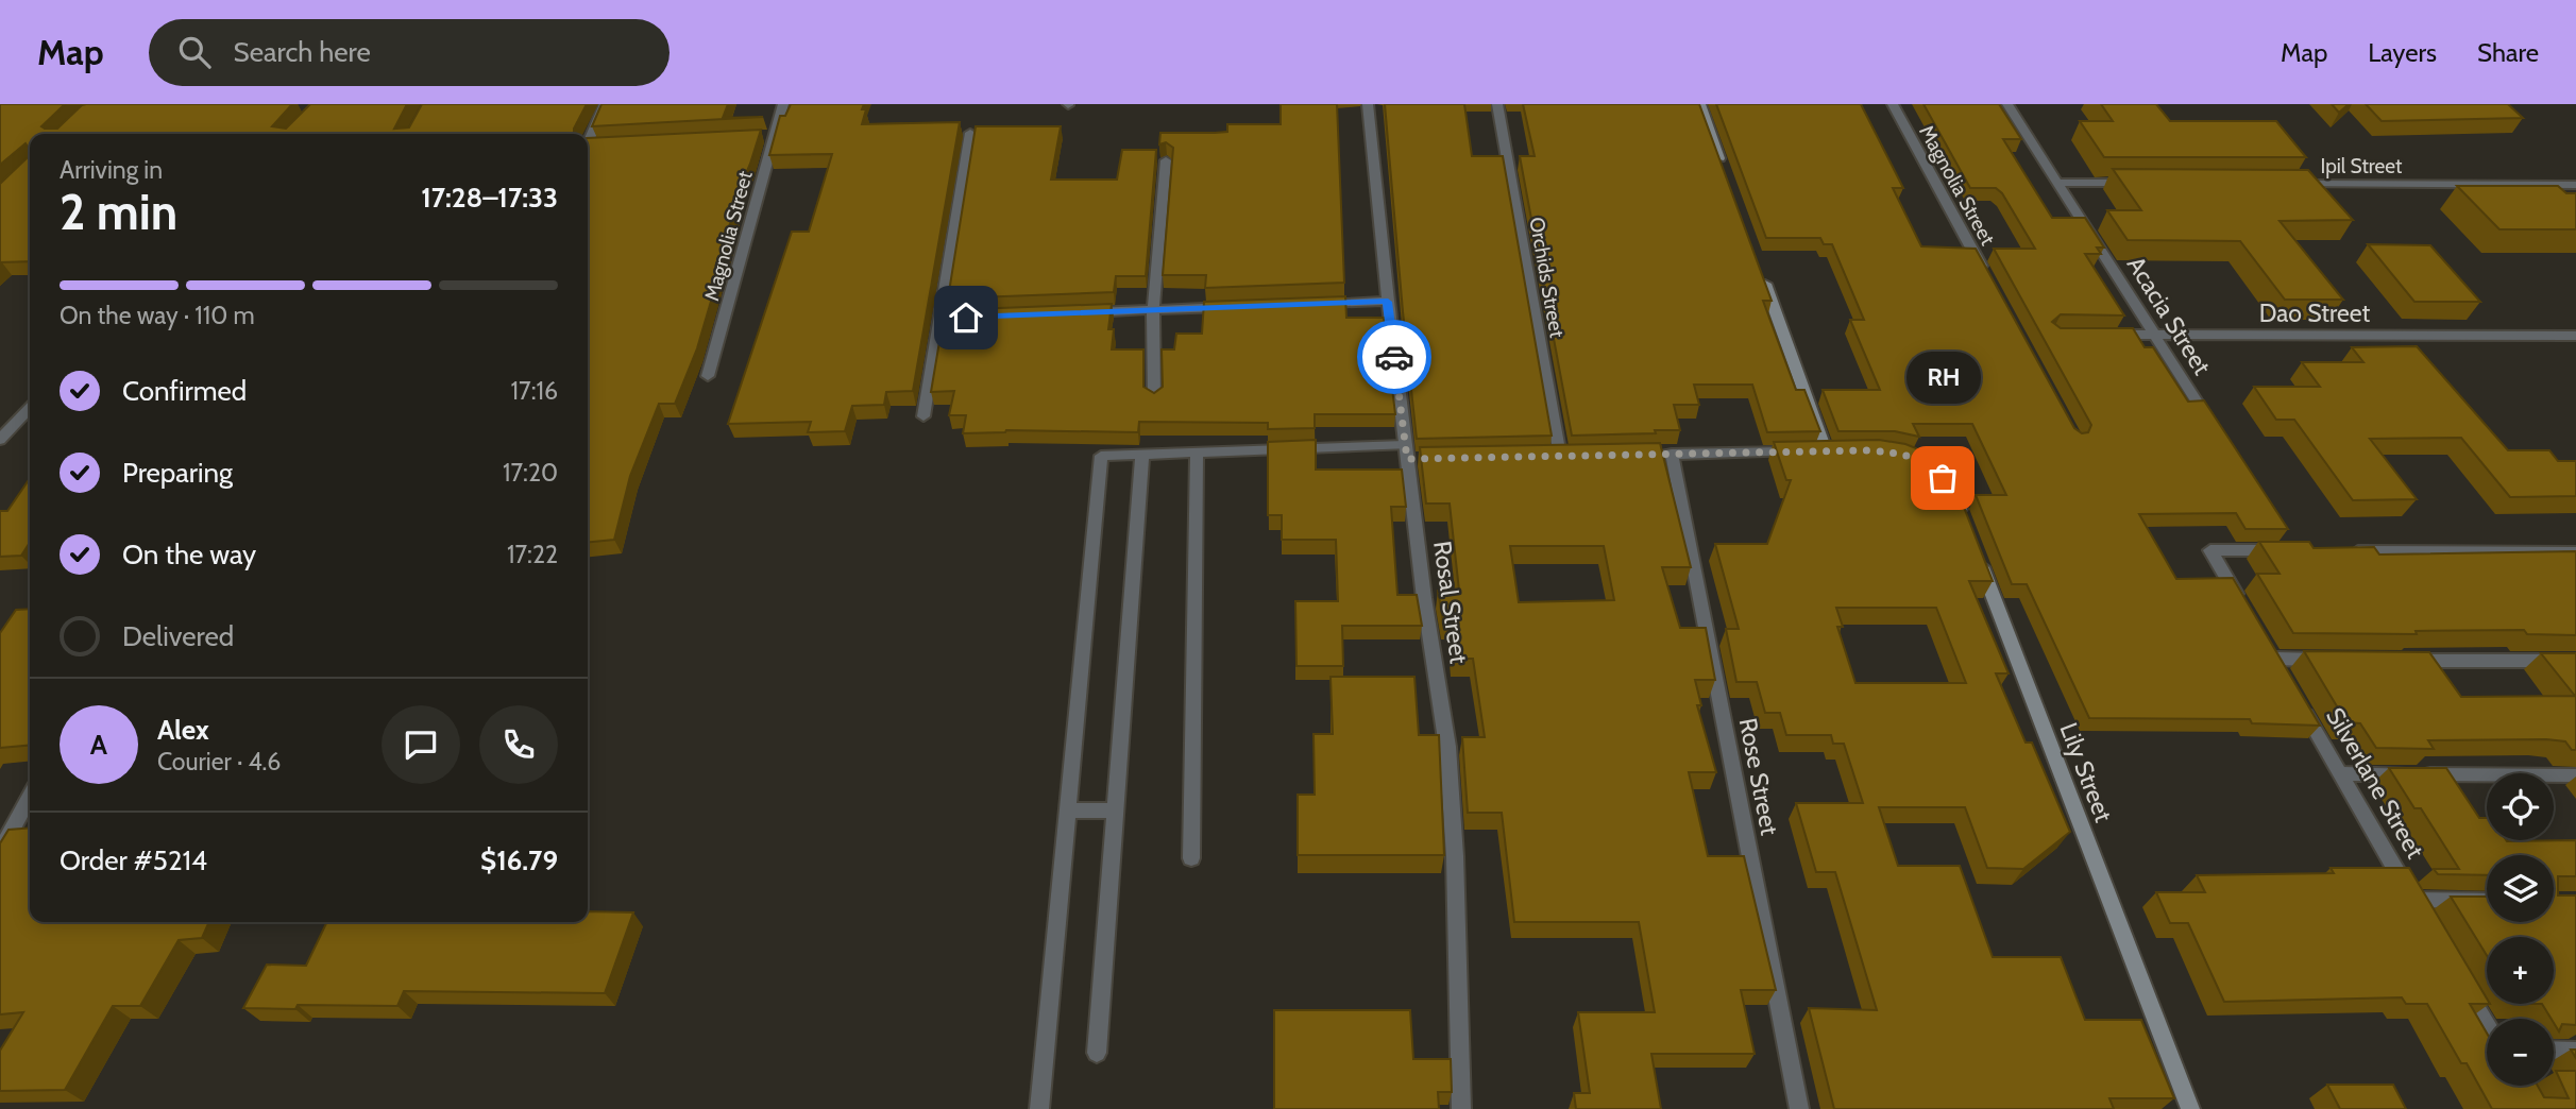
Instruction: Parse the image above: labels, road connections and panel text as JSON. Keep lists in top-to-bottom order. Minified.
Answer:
{"streets":{"street":["Ipil Street","Magnolia Street","Orchids Street","Dao Street","Acacia Street","Rosal Street","Lily Street","Rose Street","Silverlane Street"]},"crossings":[["Dao Street","Acacia Street"]],"places":["RH"],"page":{"header":"Map","search":"Search here","nav":["Map","Layers","Share"],"heading":["2 min","Arriving in","17:28–17:33"],"panel":["Alex","Courier · 4.6","Order #5214","$16.79"],"bar":"On the way · 110 m","list":[["Confirmed","17:16"],["Preparing","17:20"],["On the way","17:22"],"Delivered"],"bubble":"RH","round":"A","map_buttons":["+","−"]}}
